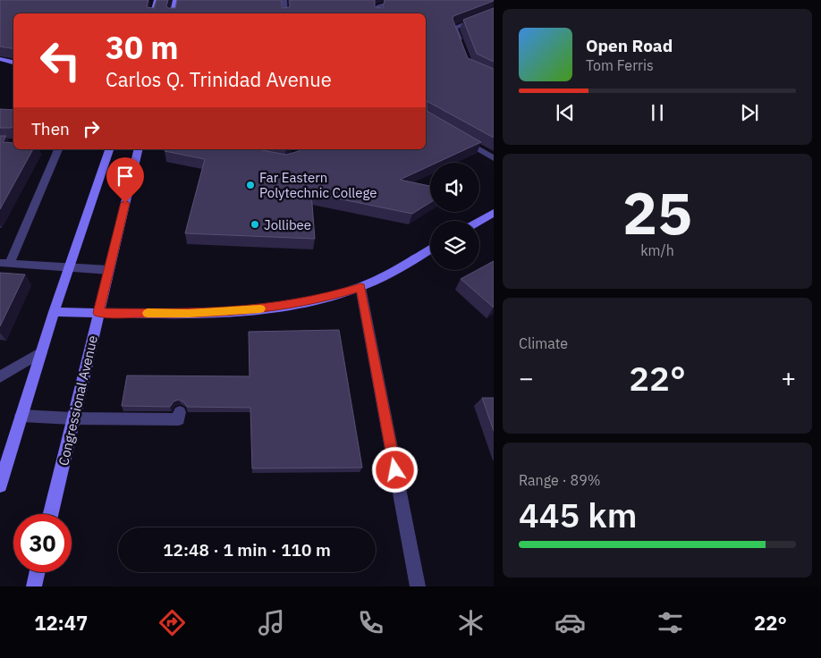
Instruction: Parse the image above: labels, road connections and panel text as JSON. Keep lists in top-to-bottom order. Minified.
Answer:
{"streets":{"main road":["Congressional Avenue"]},"places":["Far Eastern Polytechnic College","Jollibee"],"page":{"turn":["30 m","Carlos Q. Trinidad Avenue"],"song":["Open Road","Tom Ferris"],"then":"Then","tile":[["25","km/h"],"Climate",["Range · 89%","445 km"]],"heat":["−","22°","+"],"limit":"30","trip":"12:48 · 1 min · 110 m","tabs":["12:47","22°"]}}
